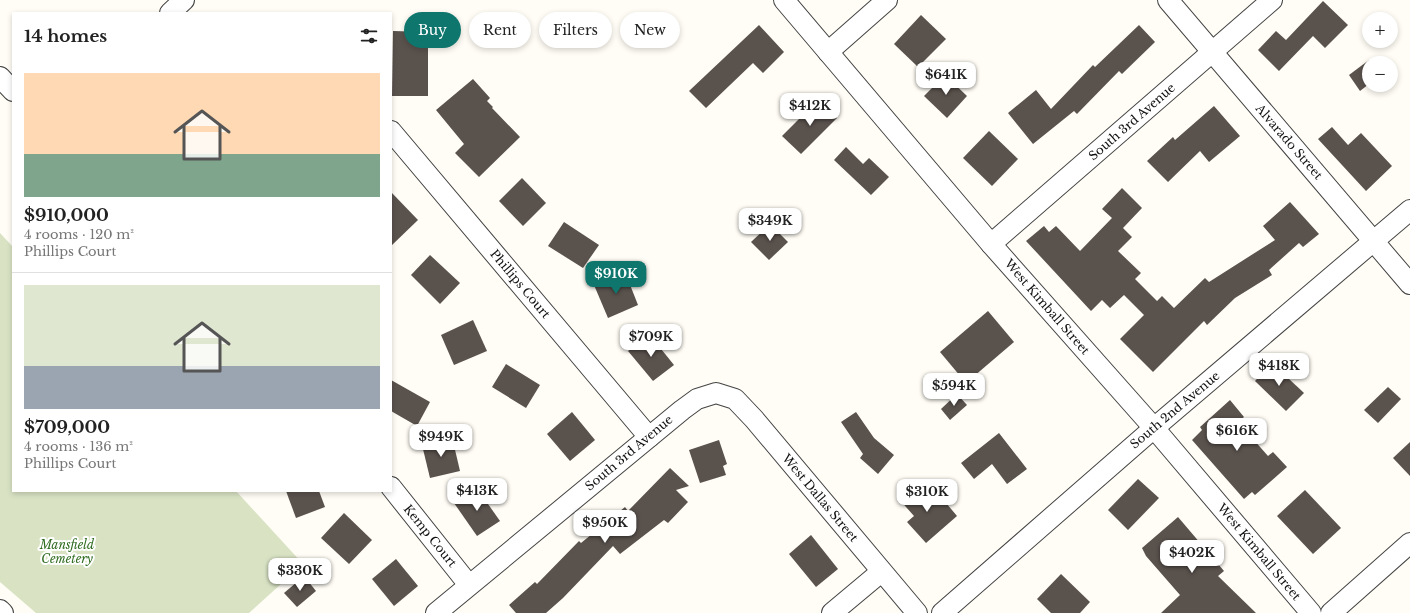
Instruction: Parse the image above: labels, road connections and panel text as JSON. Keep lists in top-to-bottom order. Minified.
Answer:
{"streets":{"street":["South 3rd Avenue","Alvarado Street","Phillips Court","West Kimball Street","South 2nd Avenue","West Dallas Street","Kemp Court"]},"crossings":[["South 3rd Avenue","Alvarado Street"],["South 3rd Avenue","Phillips Court"],["South 3rd Avenue","West Kimball Street"],["South 3rd Avenue","West Dallas Street"],["South 3rd Avenue","Kemp Court"],["Alvarado Street","South 2nd Avenue"],["West Kimball Street","South 2nd Avenue"]],"parks":["Mansfield Cemetery"],"page":{"map_buttons":["+","−"],"chip":["Buy","Rent","Filters","New"],"heading":"14 homes","list":[{"name":"$910,000","note":"4 rooms · 120 m² · Phillips Court"},{"name":"$709,000","note":"4 rooms · 136 m² · Phillips Court"}],"price":["$641K","$412K","$349K","$910K","$709K","$418K","$594K","$616K","$949K","$413K","$310K","$950K","$402K","$330K"]}}
